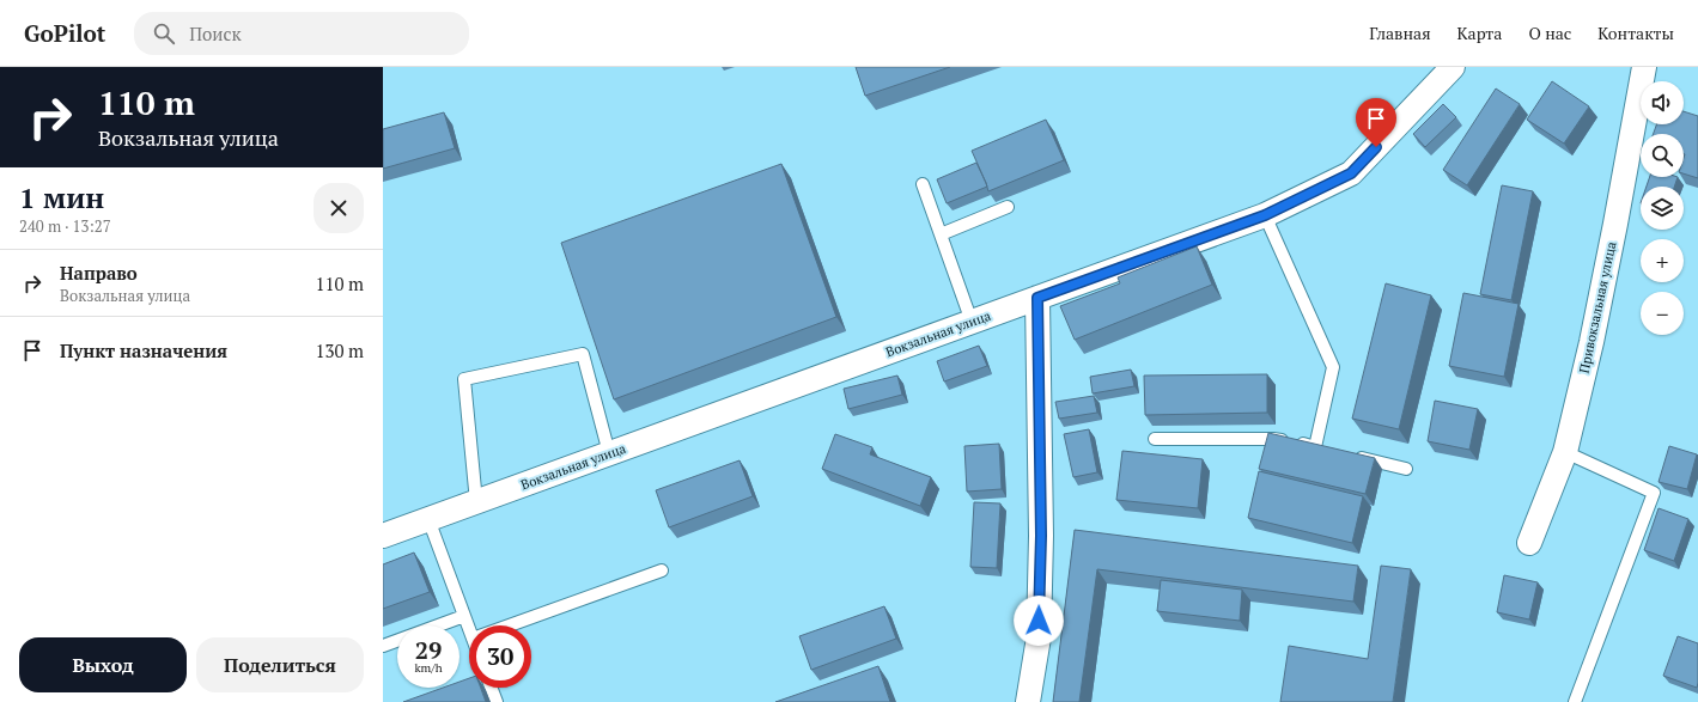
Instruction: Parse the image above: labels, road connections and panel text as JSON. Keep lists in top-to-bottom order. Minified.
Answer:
{"streets":{"street":["Привокзальная улица","Вокзальная улица"]},"page":{"header":"GoPilot","search":"Поиск","nav":["Главная","Карта","О нас","Контакты"],"turn":["110 m","Вокзальная улица"],"map_buttons":["+","−"],"heading":["1 мин","240 m · 13:27"],"list":[{"name":"Направо","note":"Вокзальная улица","value":"110 m"},{"name":"Пункт назначения","value":"130 m"}],"speed":"29 km/h","limit":"30","buttons":["Выход","Поделиться"]}}
